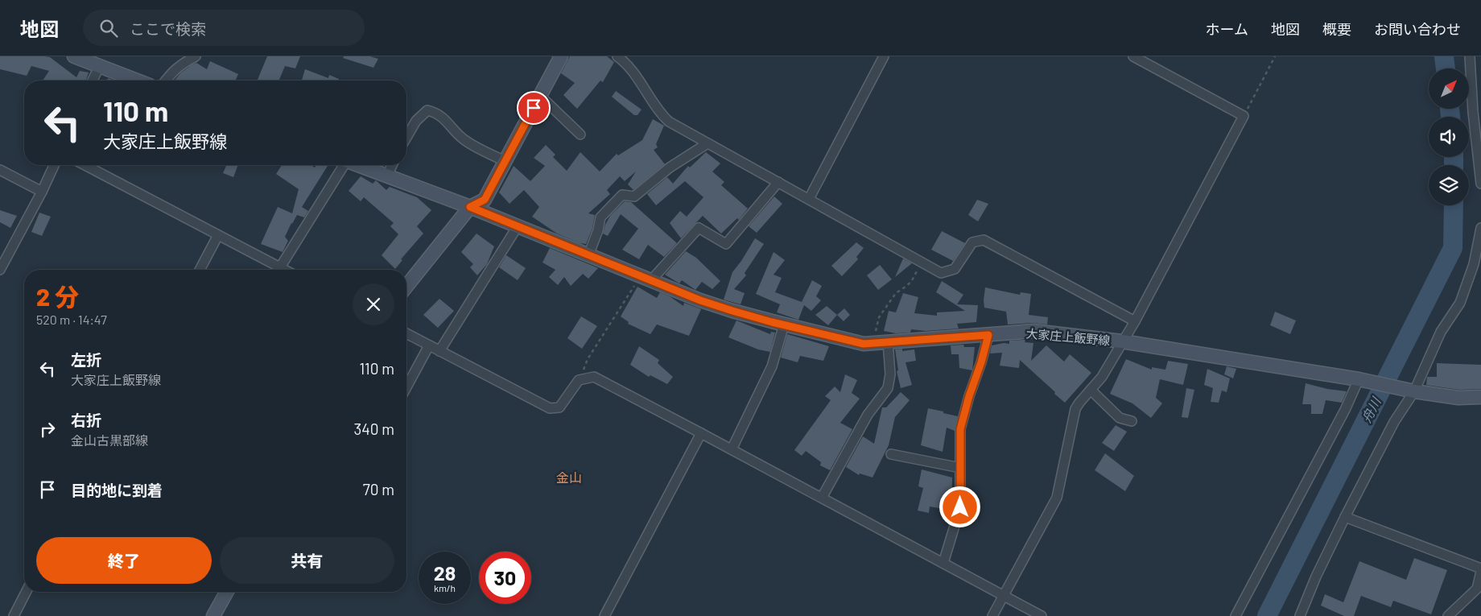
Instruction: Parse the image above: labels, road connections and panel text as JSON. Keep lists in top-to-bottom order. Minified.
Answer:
{"streets":{"main road":["大家庄上飯野線"]},"districts":["金山"],"water":["舟川"],"north":"top right","page":{"header":"地図","search":"ここで検索","nav":["ホーム","地図","概要","お問い合わせ"],"turn":["110 m","大家庄上飯野線"],"heading":["2 分","520 m · 14:47"],"list":[{"name":"左折","note":"大家庄上飯野線","value":"110 m"},{"name":"右折","note":"金山古黒部線","value":"340 m"},{"name":"目的地に到着","value":"70 m"}],"buttons":["終了","共有"],"speed":"28 km/h","limit":"30"}}
